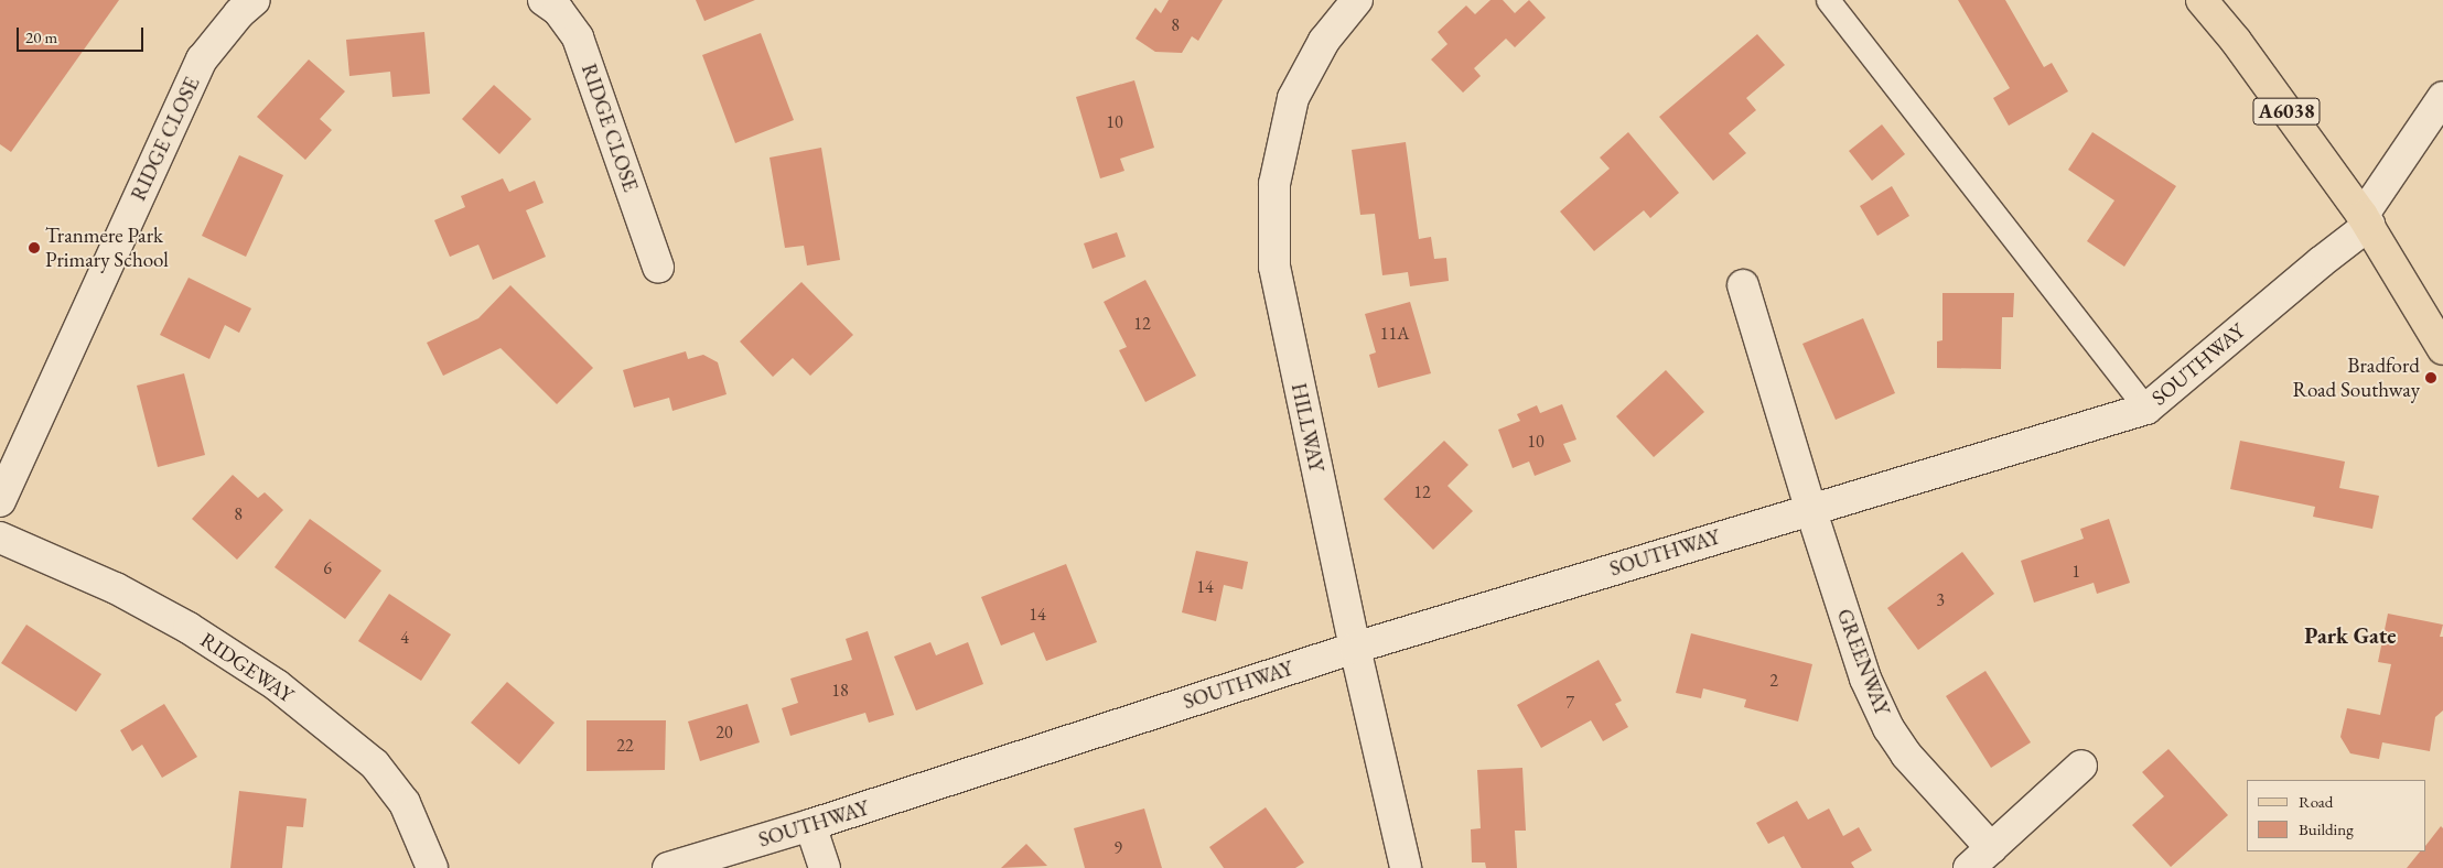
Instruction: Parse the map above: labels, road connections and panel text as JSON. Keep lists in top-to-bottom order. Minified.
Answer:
{"streets":{"main road":["A6038"],"street":["RIDGE CLOSE","SOUTHWAY","HILLWAY","GREENWAY","RIDGEWAY"]},"crossings":[["A6038","SOUTHWAY"],["SOUTHWAY","HILLWAY"],["SOUTHWAY","GREENWAY"]],"districts":["Park Gate"],"places":["Tranmere Park Primary School","Bradford Road Southway"],"house_numbers":["8","10","12","11A","10","12","8","6","1","14","3","14","4","2","18","7","20","22","9"],"legend":["Road","Building"],"scale_bar":"20 m"}
